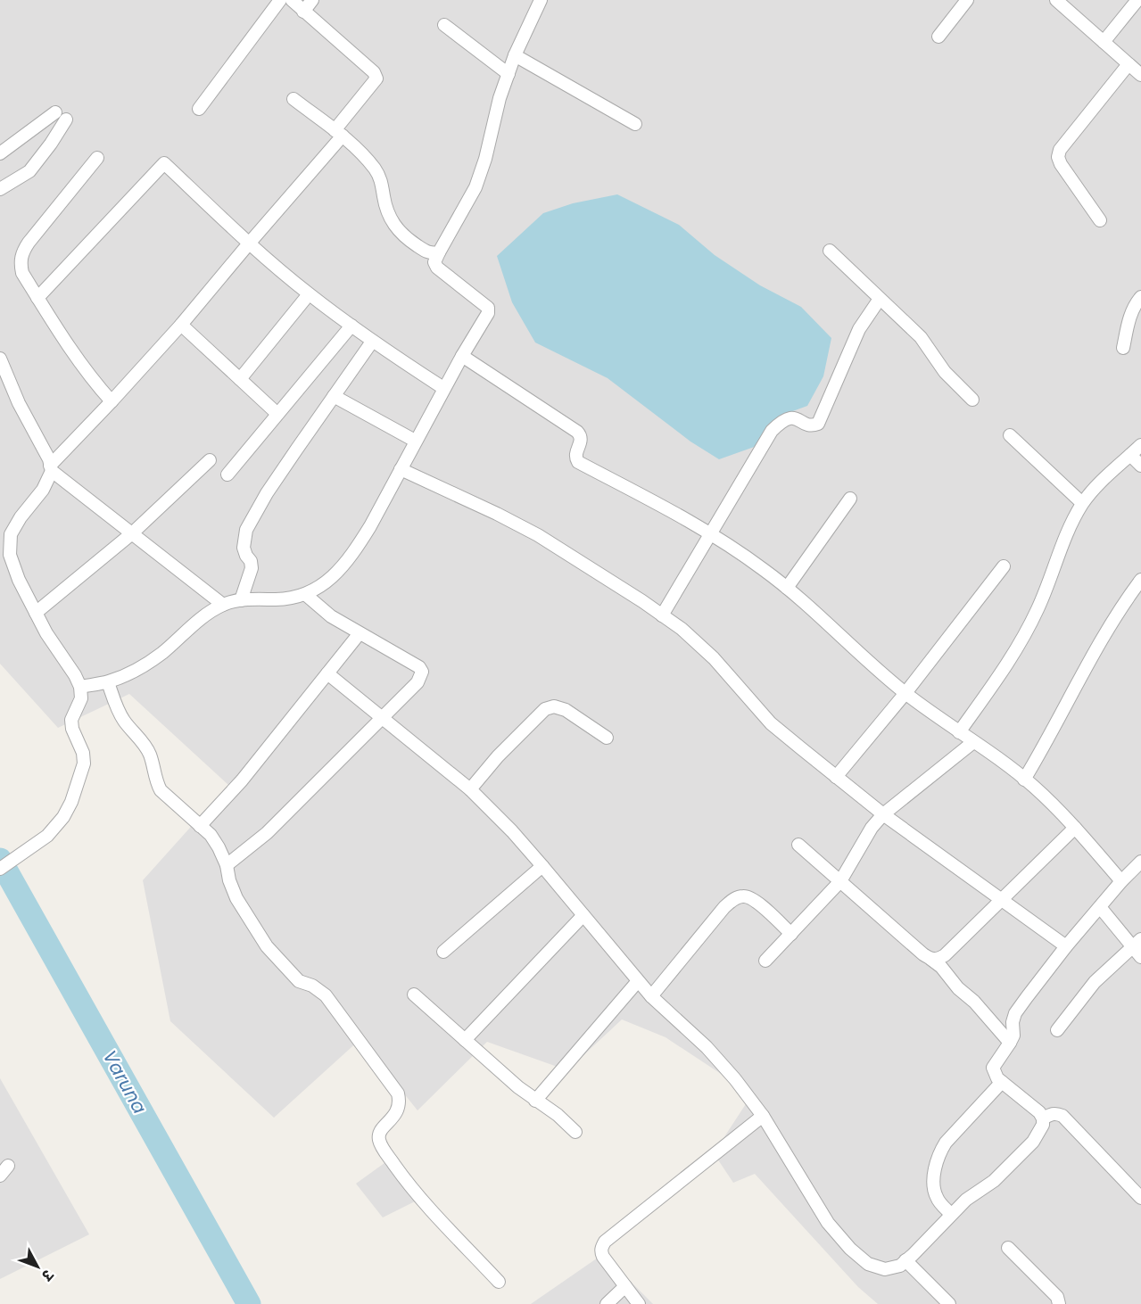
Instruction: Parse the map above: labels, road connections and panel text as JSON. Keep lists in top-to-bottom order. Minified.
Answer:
{"water":["Varuna"],"north":"bottom right"}
